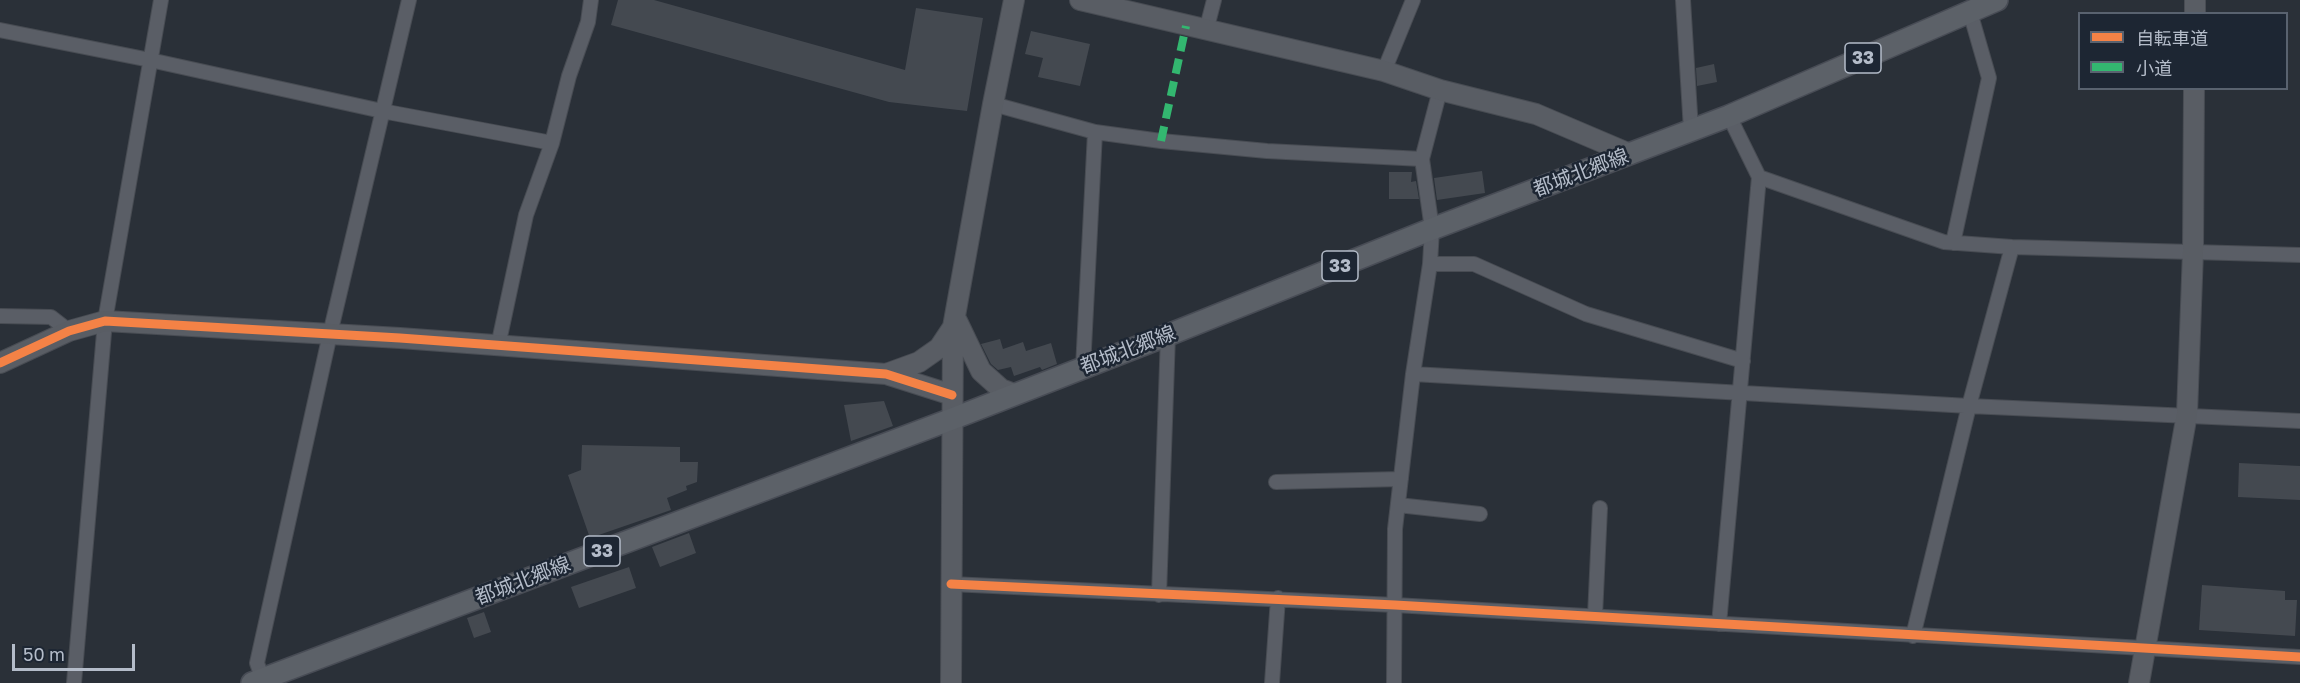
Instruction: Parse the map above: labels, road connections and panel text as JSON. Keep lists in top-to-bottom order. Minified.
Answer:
{"streets":{"main road":["33","都城北郷線"]},"legend":["自転車道","小道"],"scale_bar":"50 m"}
